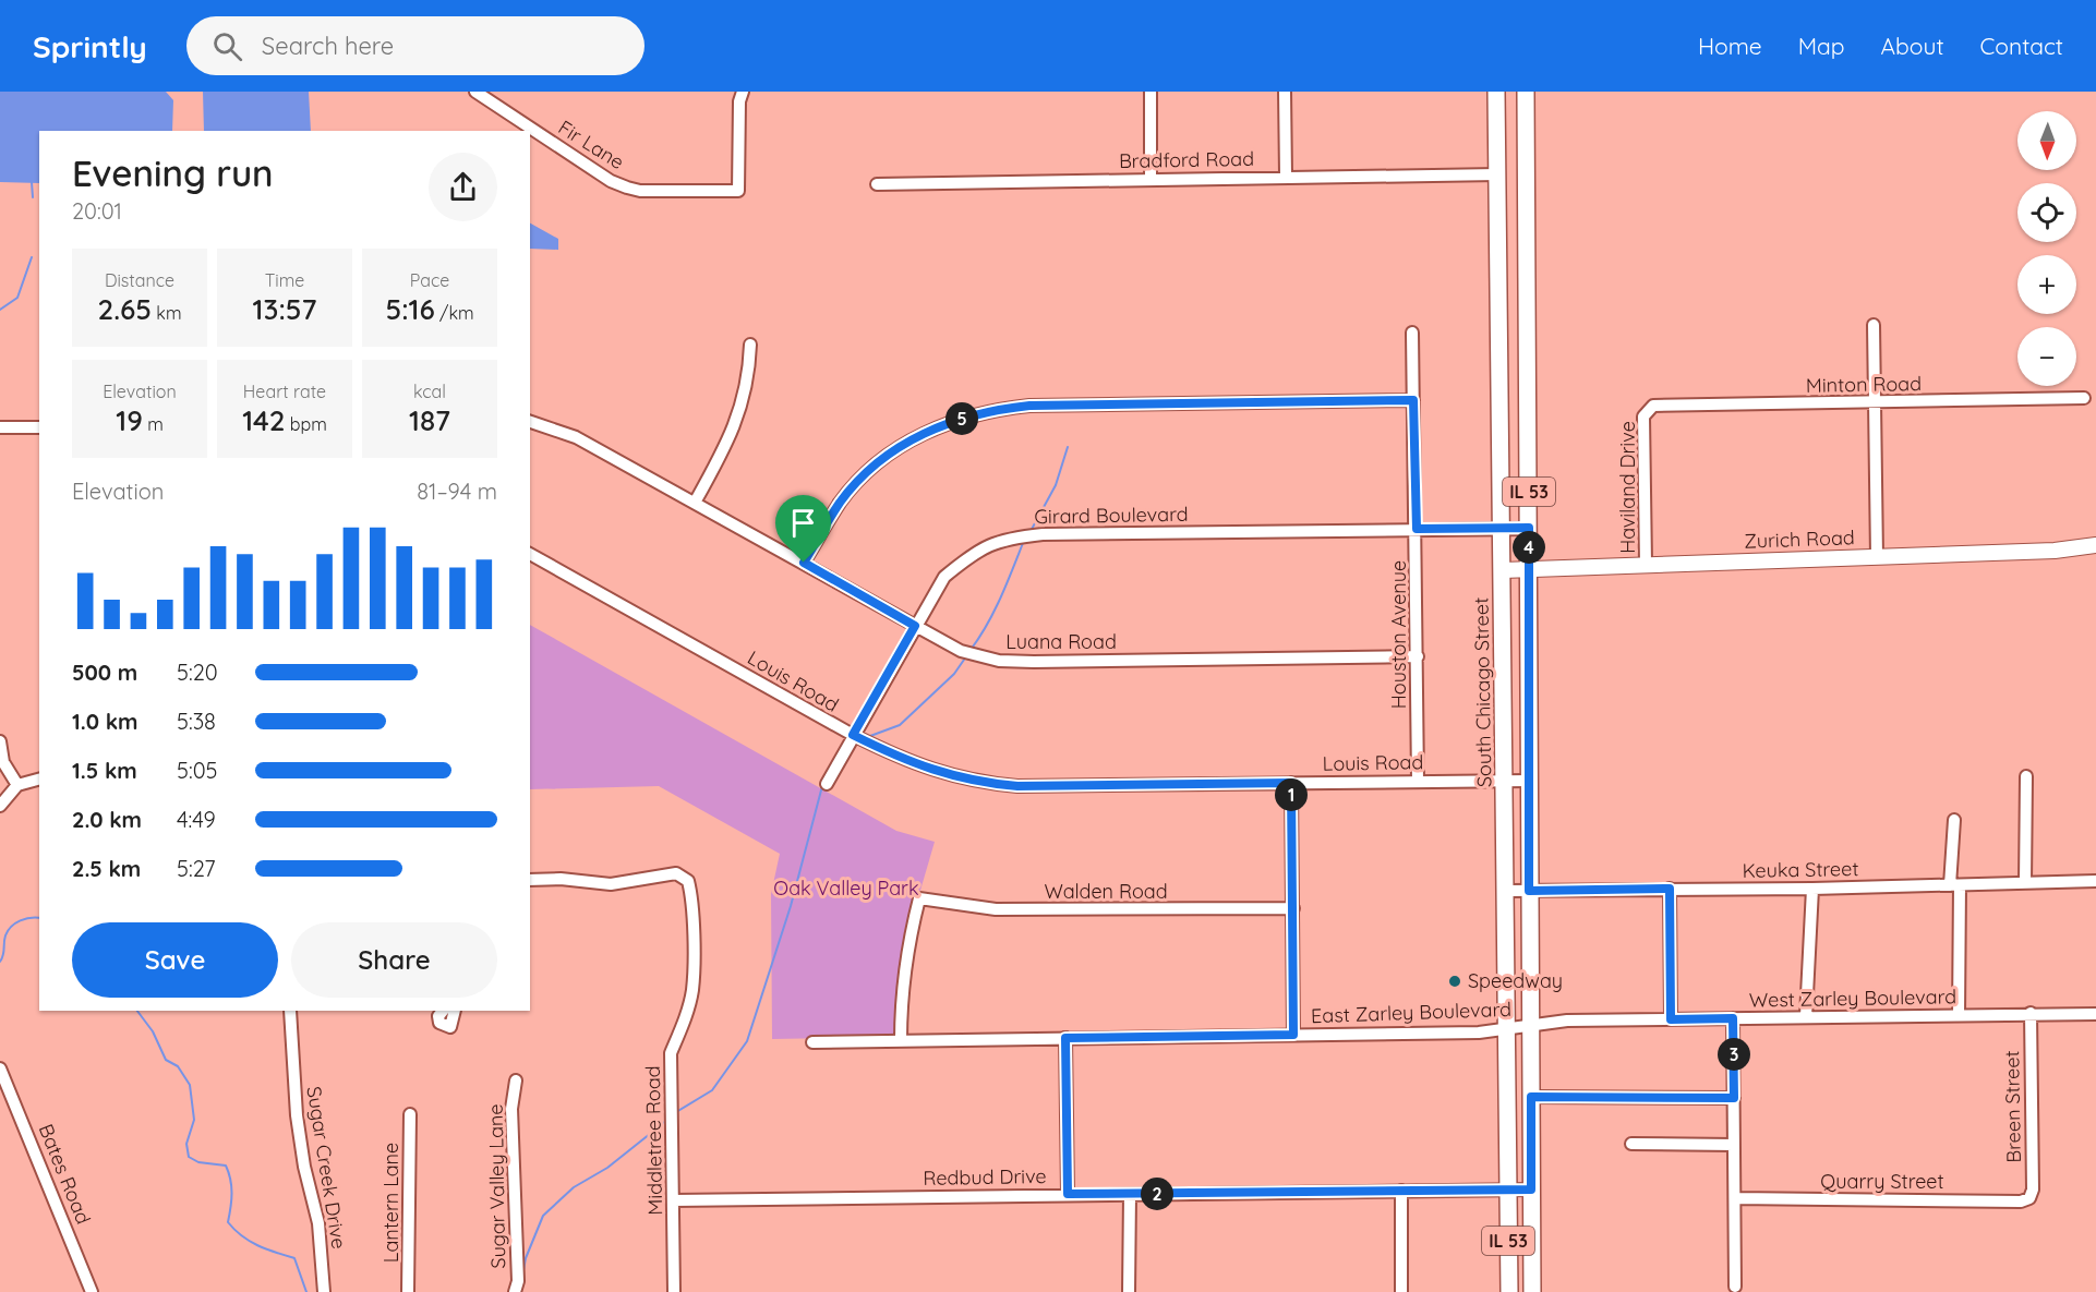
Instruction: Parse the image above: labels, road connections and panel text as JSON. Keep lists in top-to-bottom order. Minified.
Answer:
{"streets":{"main road":["IL 53","South Chicago Street"],"street":["Fir Lane","Bradford Road","Minton Road","Haviland Drive","Girard Boulevard","Zurich Road","Houston Avenue","Luana Road","Louis Road","Keuka Street","Walden Road","West Zarley Boulevard","East Zarley Boulevard","Breen Street","Middletree Road","Sugar Creek Drive","Bates Road","Redbud Drive","Quarry Street","Sugar Valley Lane","Lantern Lane"]},"crossings":[["Bradford Road","South Chicago Street"],["Minton Road","Haviland Drive"],["Haviland Drive","Zurich Road"],["IL 53","Girard Boulevard"],["IL 53","Zurich Road"],["IL 53","Louis Road"],["IL 53","Keuka Street"],["IL 53","West Zarley Boulevard"],["IL 53","East Zarley Boulevard"],["IL 53","Redbud Drive"],["Girard Boulevard","Houston Avenue"],["Girard Boulevard","Luana Road"],["Girard Boulevard","Louis Road"],["Girard Boulevard","South Chicago Street"],["Zurich Road","South Chicago Street"],["Houston Avenue","Luana Road"],["Houston Avenue","Louis Road"],["Louis Road","South Chicago Street"],["South Chicago Street","Keuka Street"],["South Chicago Street","East Zarley Boulevard"],["South Chicago Street","Redbud Drive"],["Walden Road","East Zarley Boulevard"],["West Zarley Boulevard","East Zarley Boulevard"],["West Zarley Boulevard","Breen Street"],["Breen Street","Quarry Street"],["Middletree Road","Redbud Drive"]],"parks":["Oak Valley Park"],"places":["Speedway"],"north":"bottom","page":{"header":"Sprintly","search":"Search here","nav":["Home","Map","About","Contact"],"map_buttons":["+","−"],"heading":["Evening run","20:01"],"stats":[["Distance","2.65 km"],["Time","13:57"],["Pace","5:16 /km"],["Elevation","19 m"],["Heart rate","142 bpm"],["kcal","187"]],"pins":["5","4","1","3","2"],"chart":["Elevation","81–94 m"],"list":[{"name":"500 m","note":"5:20"},{"name":"1.0 km","note":"5:38"},{"name":"1.5 km","note":"5:05"},{"name":"2.0 km","note":"4:49"},{"name":"2.5 km","note":"5:27"}],"buttons":["Save","Share"]}}
